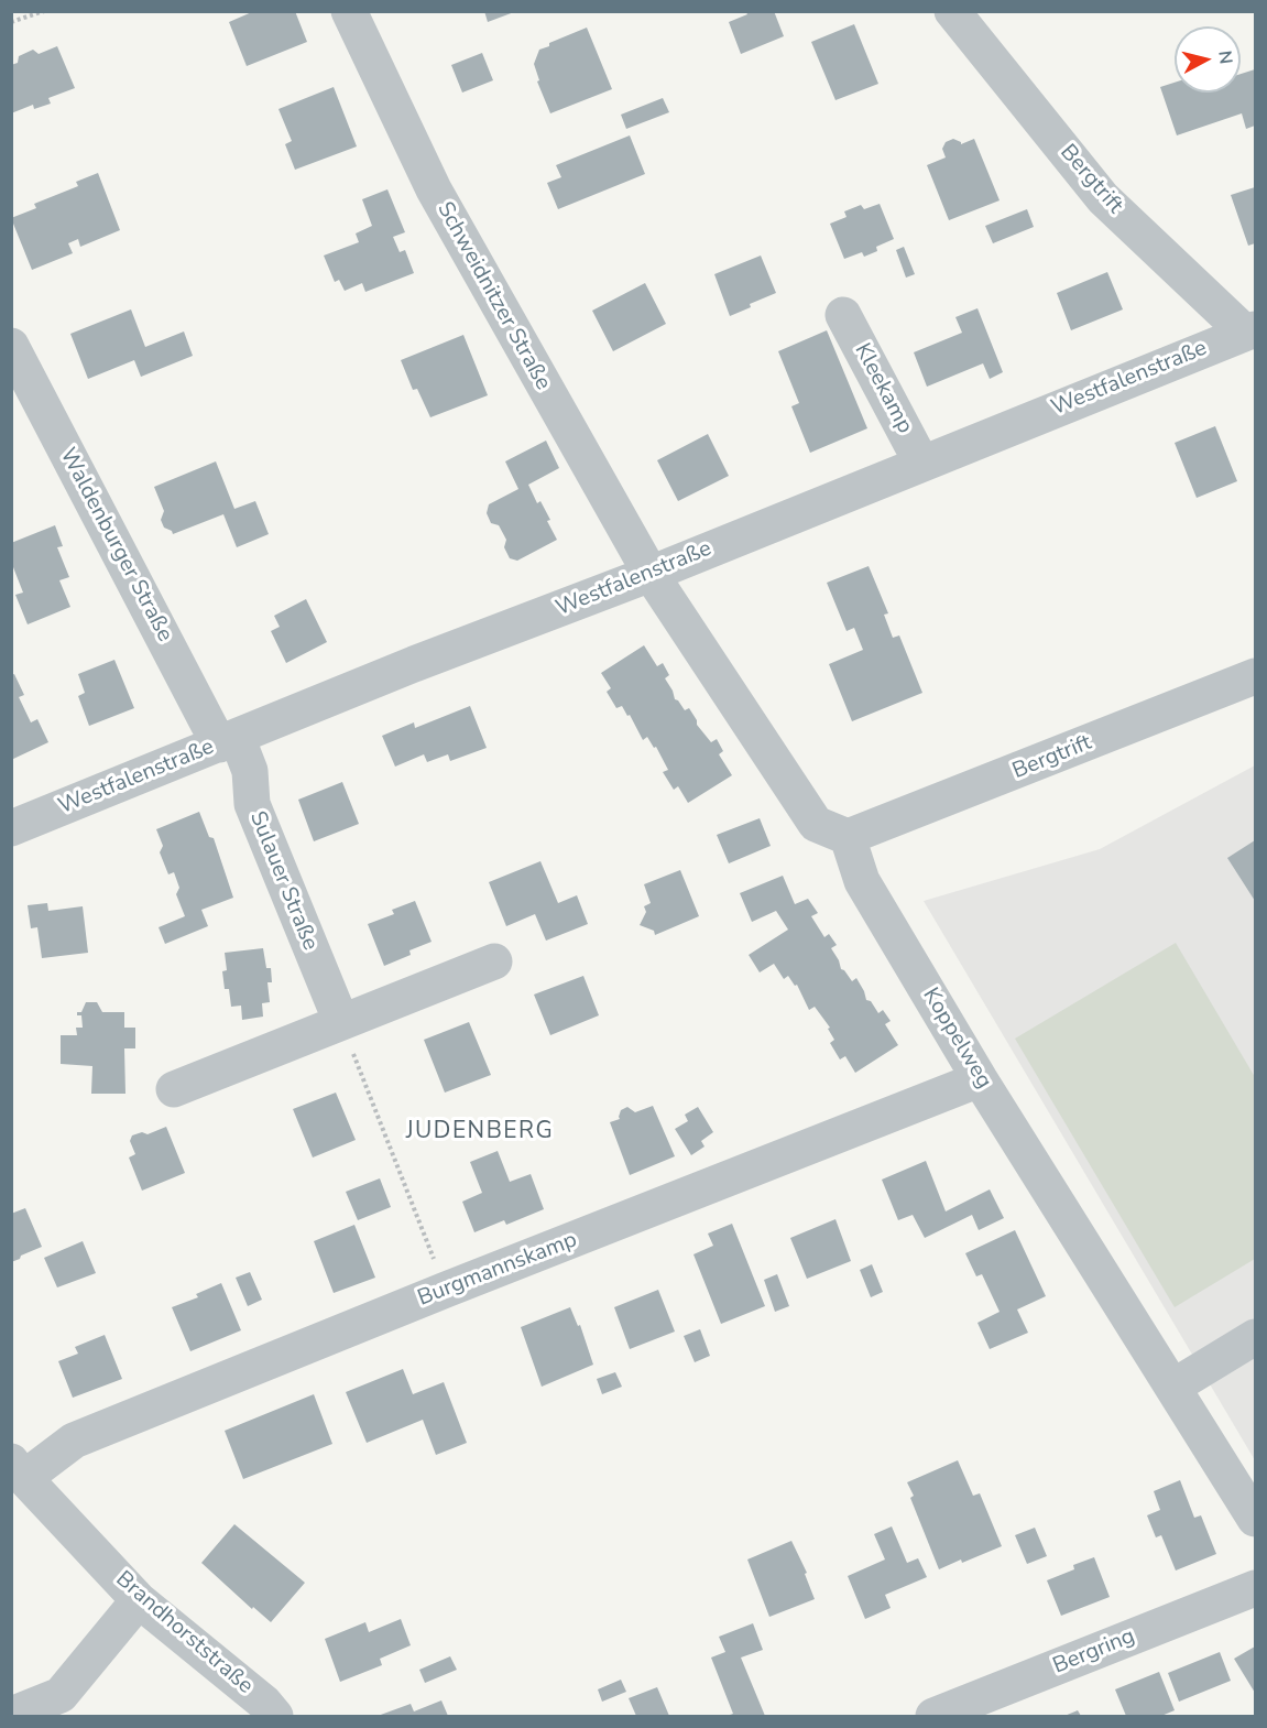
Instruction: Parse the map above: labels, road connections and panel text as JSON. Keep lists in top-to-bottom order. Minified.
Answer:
{"streets":{"street":["Bergtrift","Schweidnitzer Straße","Westfalenstraße","Kleekamp","Waldenburger Straße","Sulauer Straße","Koppelweg","Burgmannskamp","Brandhorststraße","Bergring"]},"crossings":[["Bergtrift","Westfalenstraße"],["Bergtrift","Koppelweg"],["Schweidnitzer Straße","Westfalenstraße"],["Westfalenstraße","Kleekamp"],["Westfalenstraße","Waldenburger Straße"],["Westfalenstraße","Sulauer Straße"],["Waldenburger Straße","Sulauer Straße"],["Koppelweg","Burgmannskamp"],["Burgmannskamp","Brandhorststraße"]],"districts":["JUDENBERG"],"north":"right"}
